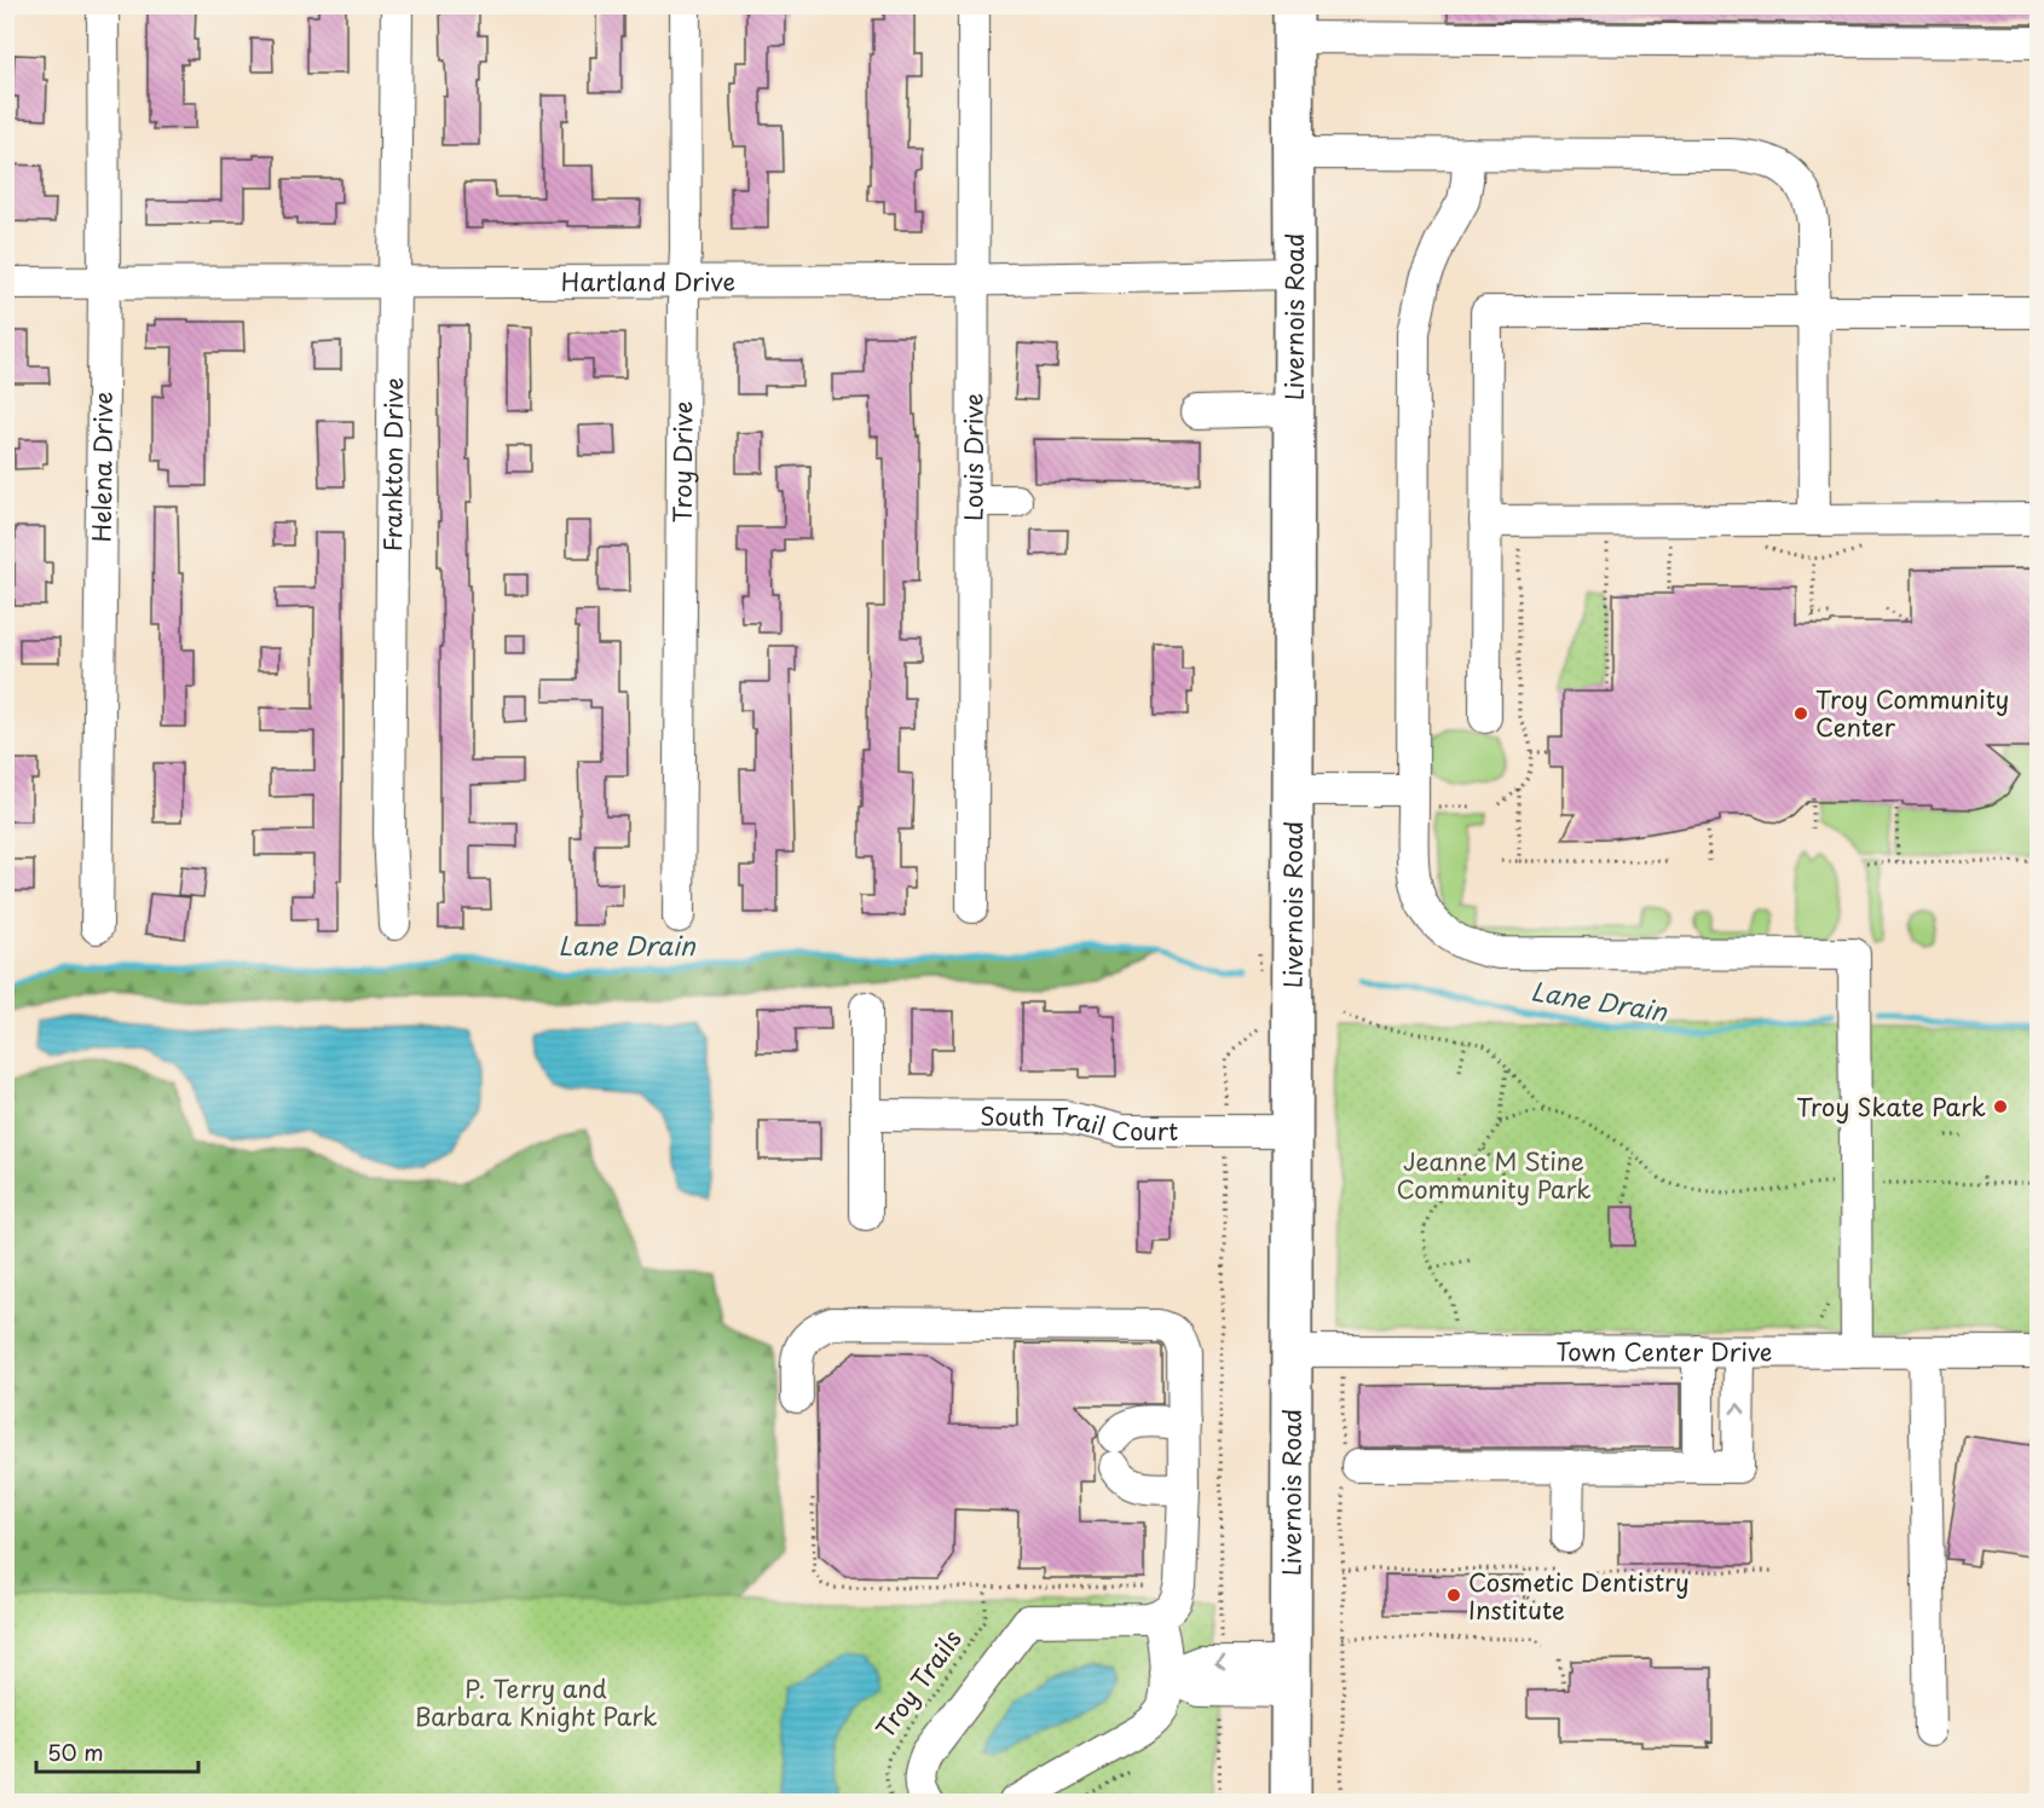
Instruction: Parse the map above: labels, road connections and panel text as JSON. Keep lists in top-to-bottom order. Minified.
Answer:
{"streets":{"main road":["Livernois Road"],"street":["Hartland Drive","Louis Drive","Troy Drive","Frankton Drive","Helena Drive","South Trail Court","Town Center Drive"],"path":["Troy Trails"]},"crossings":[["Hartland Drive","Livernois Road"],["Hartland Drive","Louis Drive"],["Hartland Drive","Troy Drive"],["Hartland Drive","Frankton Drive"],["Hartland Drive","Helena Drive"],["Livernois Road","South Trail Court"],["Livernois Road","Town Center Drive"]],"water":["Lane Drain"],"parks":["Jeanne M Stine Community Park","P. Terry and Barbara Knight Park"],"places":["Troy Community Center","Troy Skate Park","Cosmetic Dentistry Institute"],"scale_bar":"50 m"}
